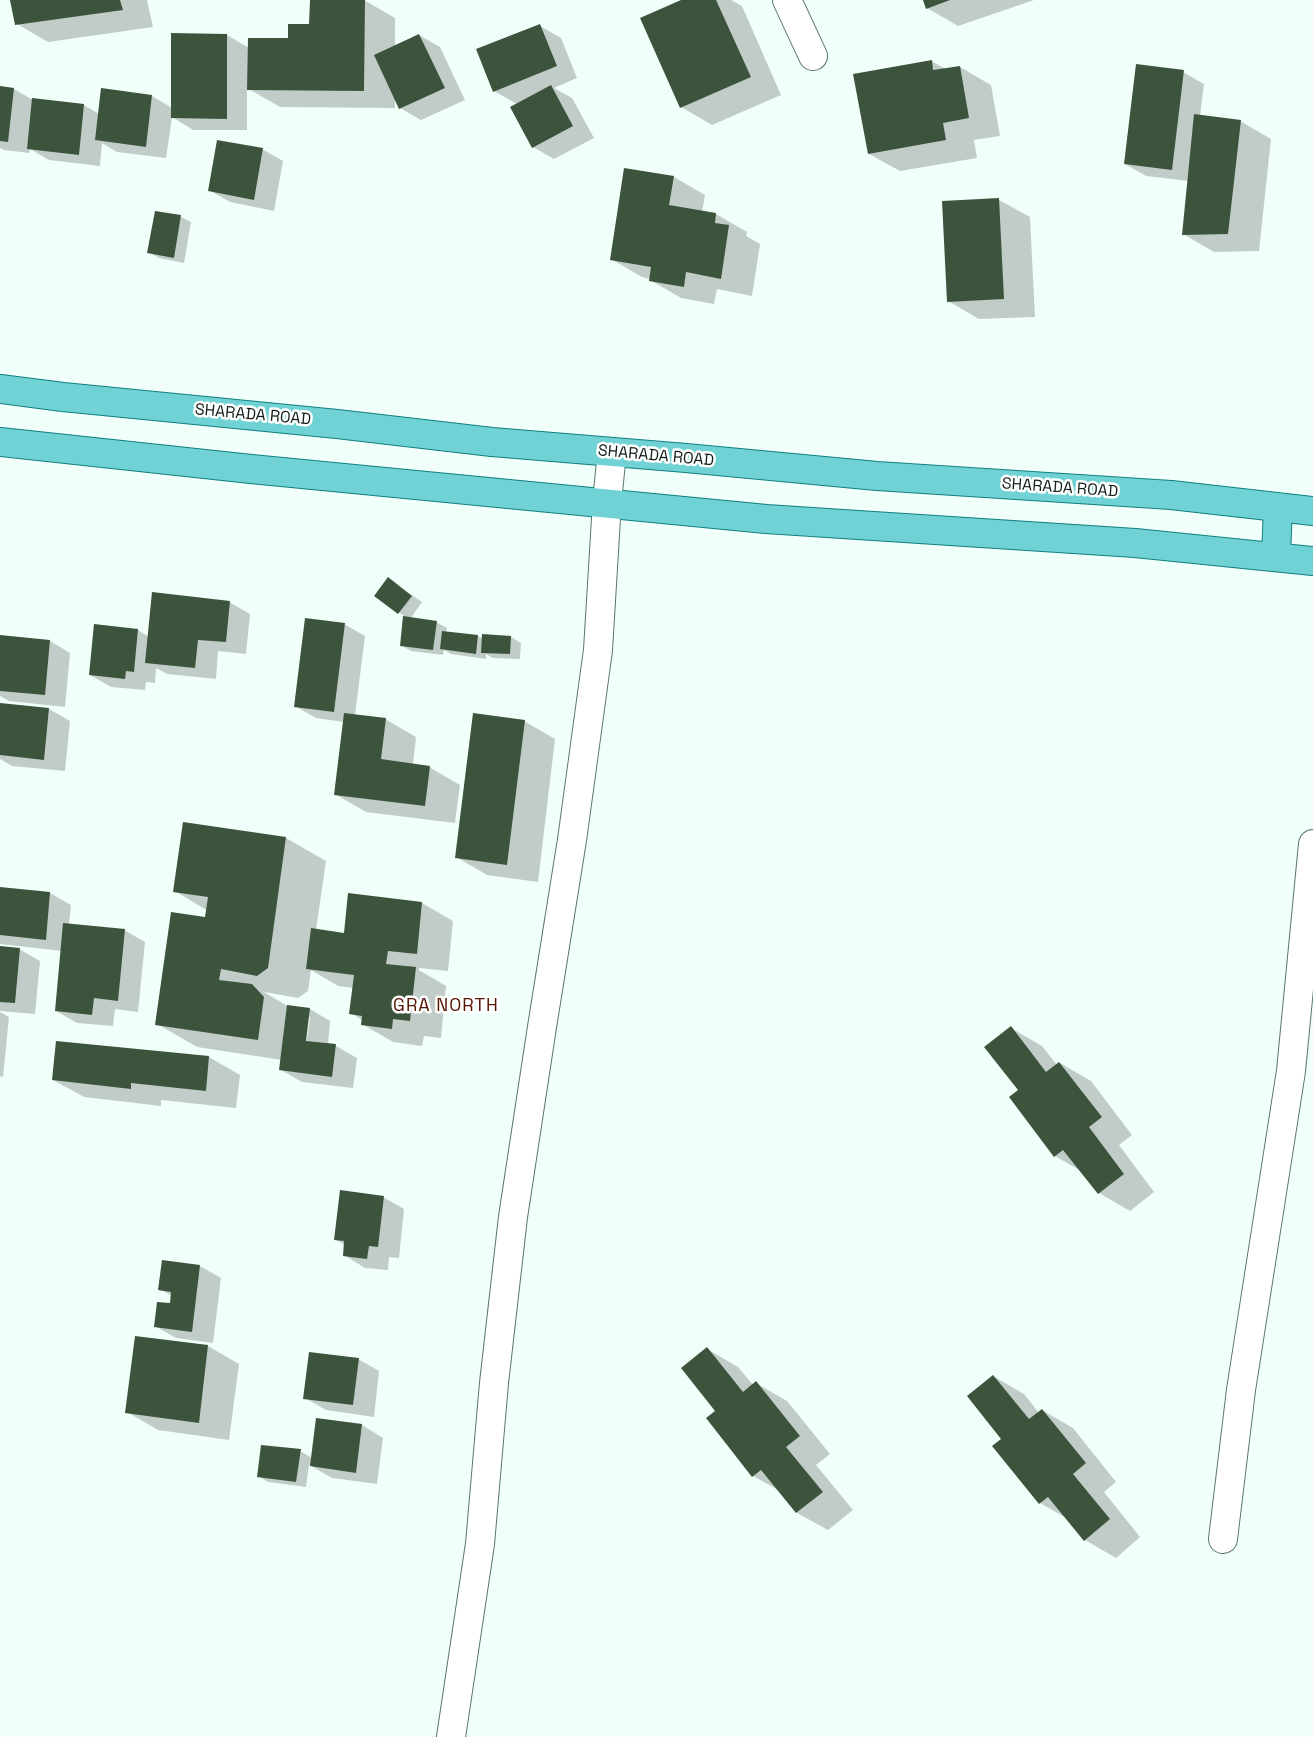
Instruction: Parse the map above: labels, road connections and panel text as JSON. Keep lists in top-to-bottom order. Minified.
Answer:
{"streets":{"main road":["SHARADA ROAD"]},"districts":["GRA NORTH"]}
